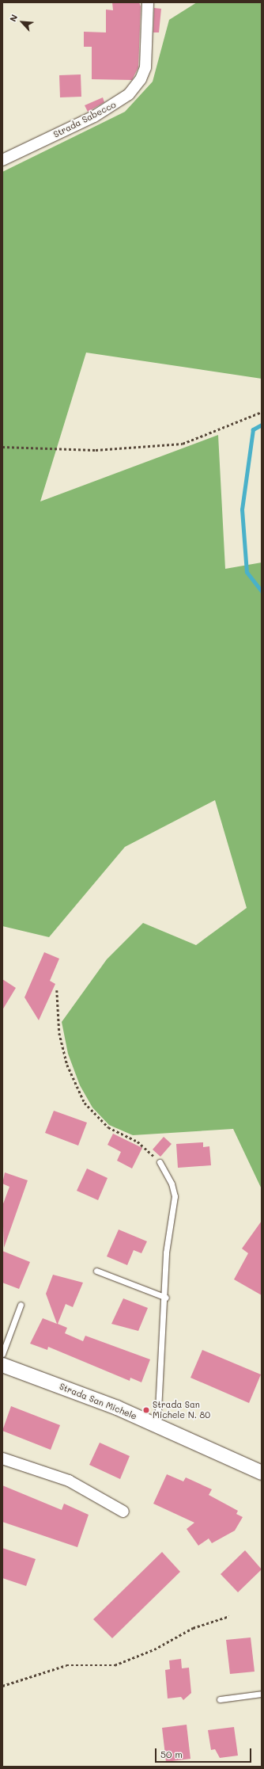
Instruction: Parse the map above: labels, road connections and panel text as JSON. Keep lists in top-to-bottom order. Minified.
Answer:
{"streets":{"street":["Strada Sabecco","Strada San Michele"]},"places":["Strada San Michele N. 80"],"scale_bar":"50 m","north":"top left"}
